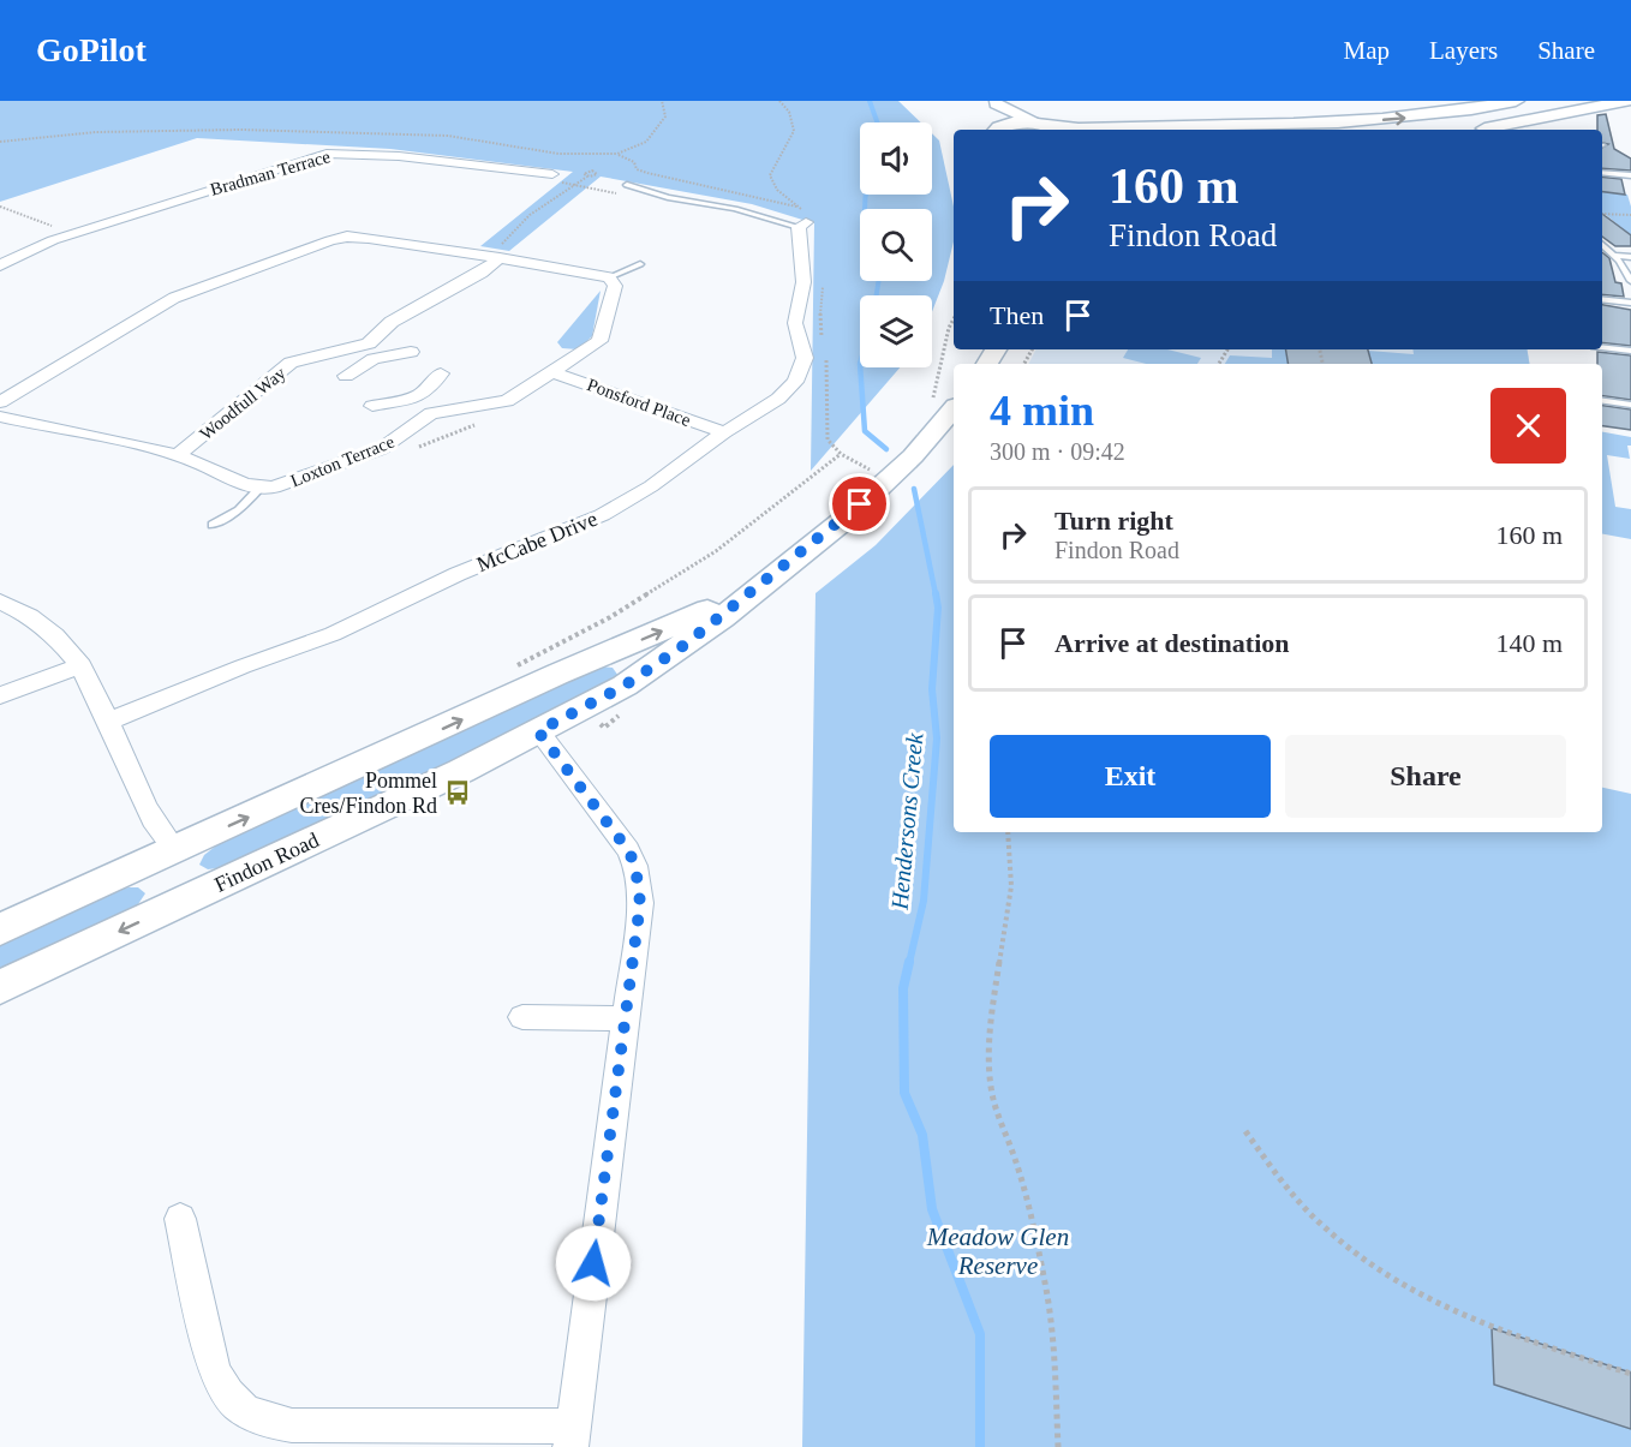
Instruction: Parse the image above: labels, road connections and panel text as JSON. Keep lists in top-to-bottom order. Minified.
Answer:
{"streets":{"main road":["Findon Road"],"street":["Bradman Terrace","Ponsford Place","Woodfull Way","Loxton Terrace","McCabe Drive"]},"crossings":[["Ponsford Place","Loxton Terrace"],["Ponsford Place","McCabe Drive"],["Woodfull Way","Loxton Terrace"]],"water":["Hendersons Creek"],"parks":["Meadow Glen Reserve"],"places":{"bus stop":["Pommel Cres/Findon Rd"]},"page":{"header":"GoPilot","nav":["Map","Layers","Share"],"turn":["160 m","Findon Road"],"then":"Then","heading":["4 min","300 m · 09:42"],"list":[{"name":"Turn right","note":"Findon Road","value":"160 m"},{"name":"Arrive at destination","value":"140 m"}],"buttons":["Exit","Share"]}}
